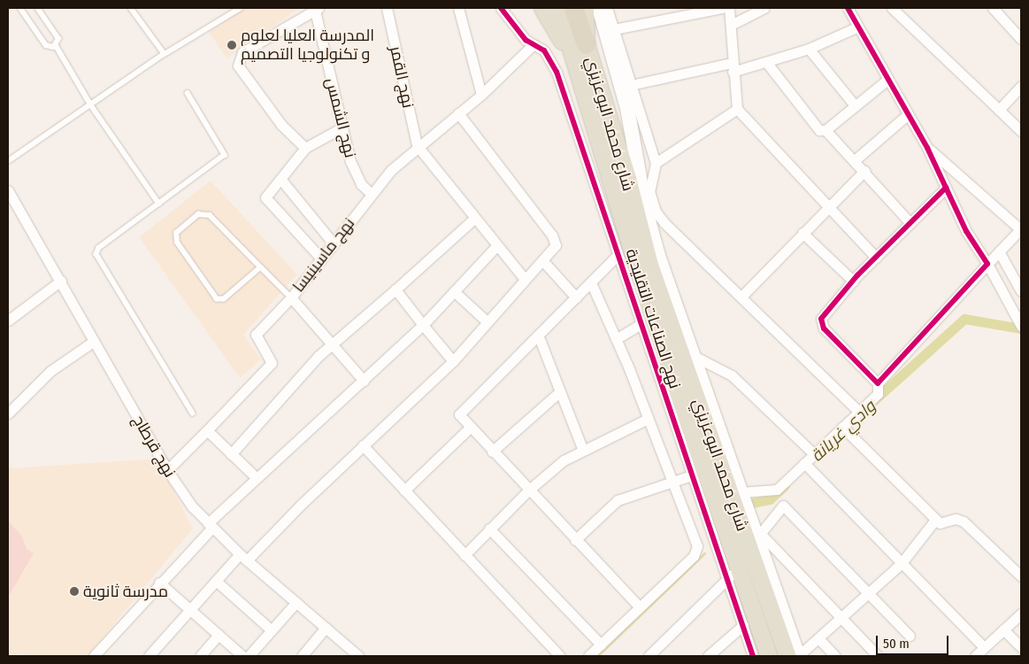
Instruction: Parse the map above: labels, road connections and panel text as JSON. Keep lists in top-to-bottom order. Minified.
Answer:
{"streets":{"highway":["شارع محمد البوعزيزي"],"street":["نهج القمر","نهج الشمس","نهج ماسينيسا","نهج الصناعات التقليدية","نهج قرطاج"]},"crossings":[["نهج القمر","نهج ماسينيسا"],["نهج الشمس","نهج ماسينيسا"],["شارع محمد البوعزيزي","نهج الصناعات التقليدية"],["نهج ماسينيسا","نهج الصناعات التقليدية"]],"water":["وادي غريانة"],"places":["المدرسة العليا لعلوم و تكنولوجيا التصميم","مدرسة ثانوية"],"scale_bar":"50 m"}
